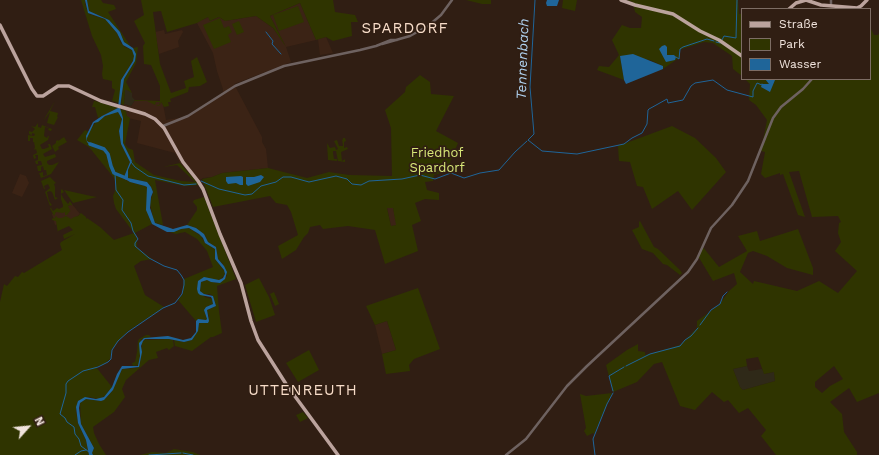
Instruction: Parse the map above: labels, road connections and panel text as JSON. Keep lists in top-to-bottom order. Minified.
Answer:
{"districts":["SPARDORF","UTTENREUTH"],"water":["Tennenbach"],"parks":["Friedhof Spardorf"],"legend":["Straße","Park","Wasser"],"north":"top right"}
